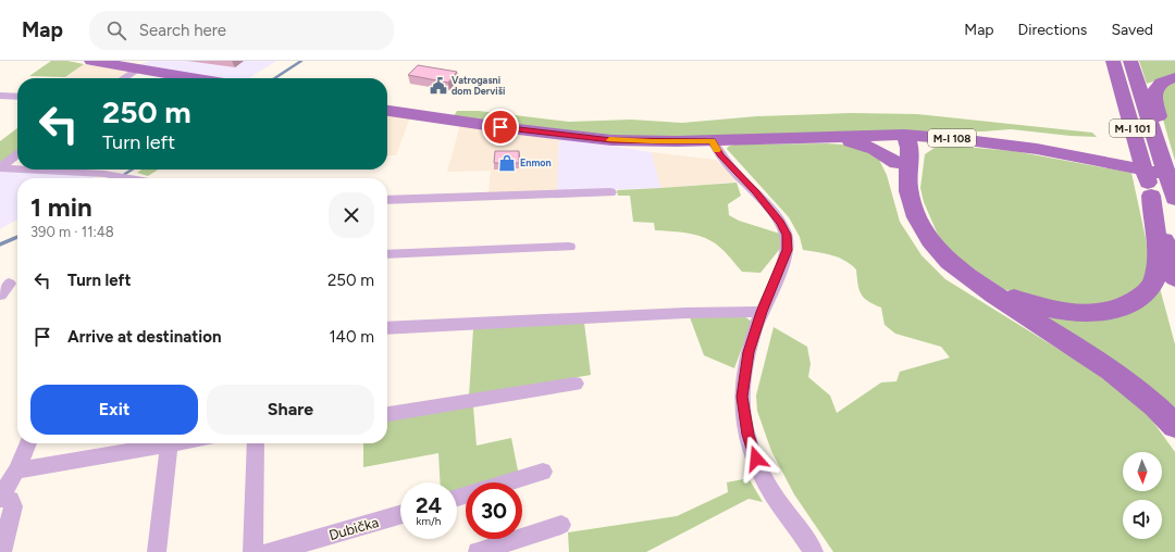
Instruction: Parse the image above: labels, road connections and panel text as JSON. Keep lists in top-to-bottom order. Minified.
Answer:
{"streets":{"main road":["M-I 101","M-I 108"],"street":["Dubička"]},"places":{"public building":["Vatrogasni dom Derviši"],"shop":["Enmon"]},"north":"bottom","page":{"header":"Map","search":"Search here","nav":["Map","Directions","Saved"],"turn":["250 m","Turn left"],"heading":["1 min","390 m · 11:48"],"list":[{"name":"Turn left","value":"250 m"},{"name":"Arrive at destination","value":"140 m"}],"buttons":["Exit","Share"],"speed":"24 km/h","limit":"30"}}
